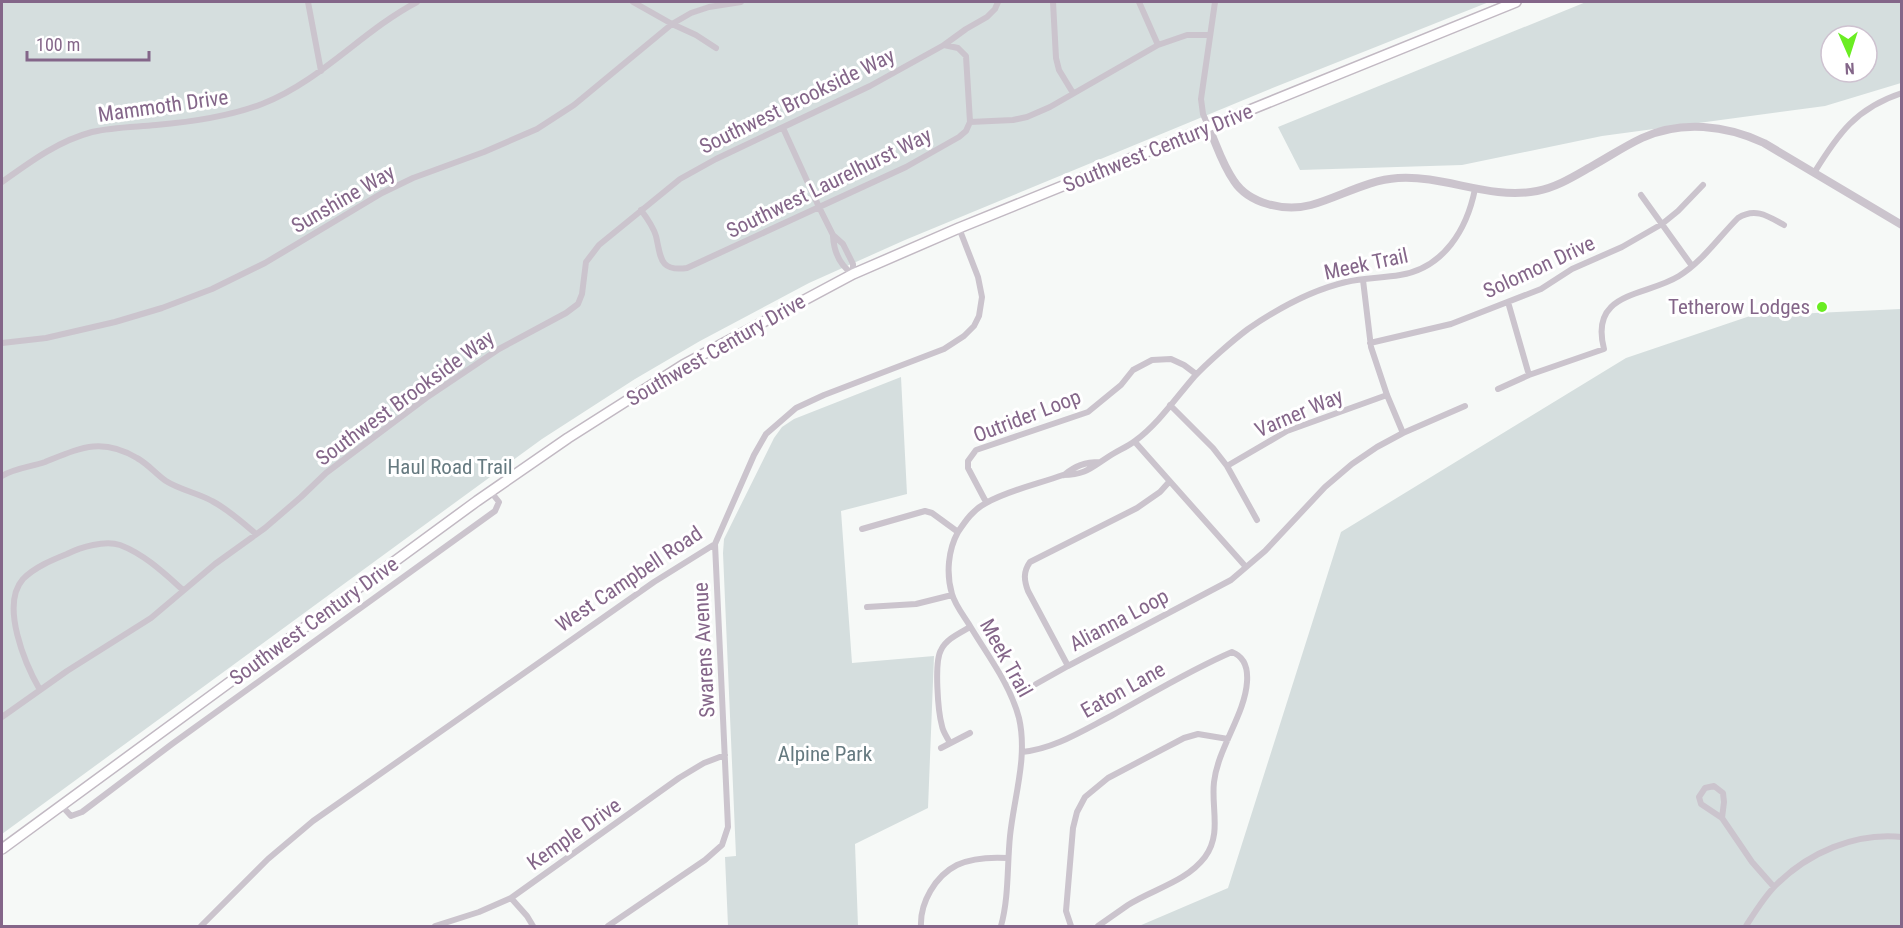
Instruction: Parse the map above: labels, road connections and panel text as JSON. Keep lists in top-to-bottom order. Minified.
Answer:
{"streets":{"main road":["Southwest Century Drive"],"street":["Southwest Brookside Way","Mammoth Drive","Southwest Laurelhurst Way","Sunshine Way","Meek Trail","Solomon Drive","Varner Way","Outrider Loop","West Campbell Road","Alianna Loop","Swarens Avenue","Eaton Lane","Kemple Drive"]},"crossings":[["Southwest Brookside Way","Southwest Laurelhurst Way"],["Southwest Century Drive","West Campbell Road"],["Meek Trail","Outrider Loop"],["Meek Trail","Eaton Lane"],["West Campbell Road","Swarens Avenue"],["Swarens Avenue","Kemple Drive"]],"parks":["Haul Road Trail","Alpine Park"],"places":["Tetherow Lodges"],"scale_bar":"100 m","north":"bottom"}
